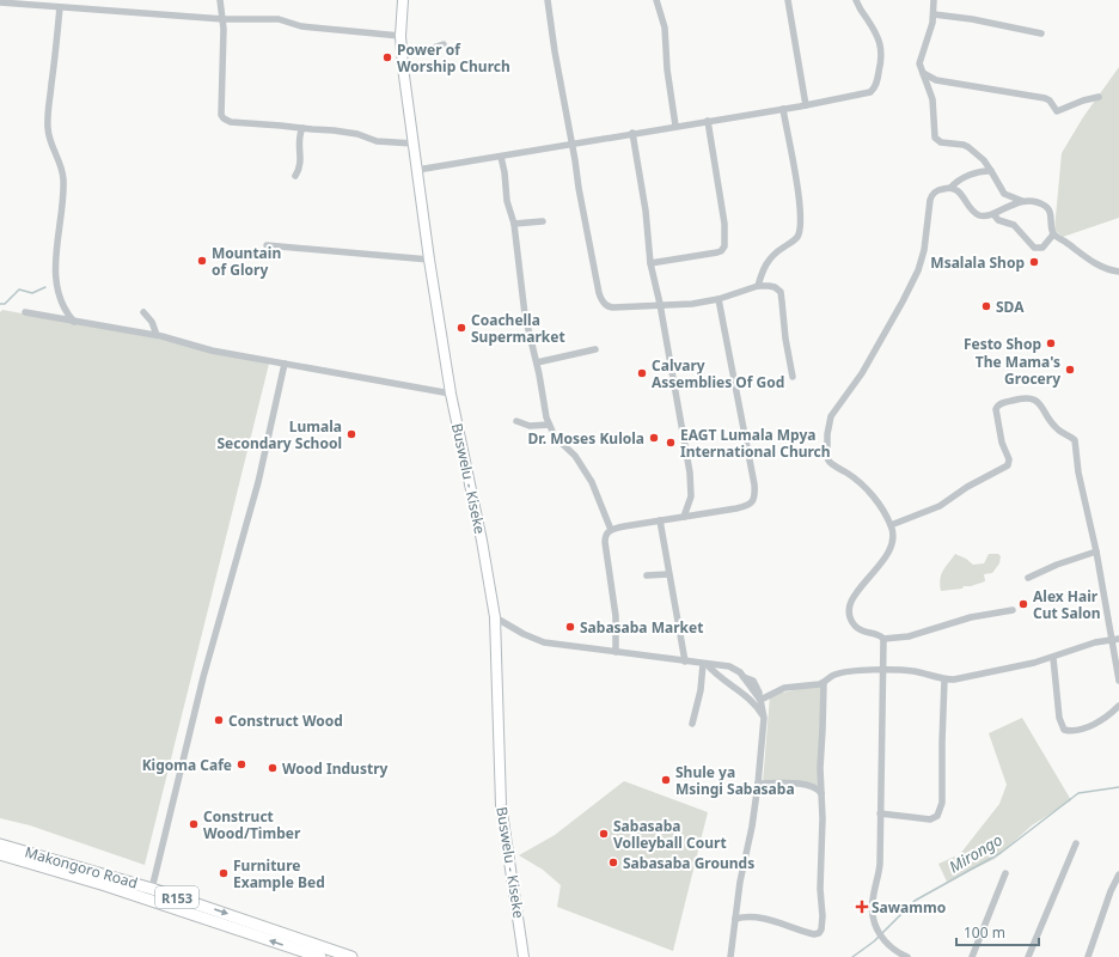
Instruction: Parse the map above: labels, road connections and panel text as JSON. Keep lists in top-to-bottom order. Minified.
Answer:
{"streets":{"main road":["Buswelu - Kiseke","Makongoro Road","R153"]},"water":["Mirongo"],"places":{"other":["Power of Worship Church","Mountain of Glory","Msalala Shop","SDA","Coachella Supermarket","Festo Shop","The Mama's Grocery","Calvary Assemblies Of God","Lumala Secondary School","Dr. Moses Kulola","EAGT Lumala Mpya International Church","Alex Hair Cut Salon","Sabasaba Market","Construct Wood","Kigoma Cafe","Wood Industry","Shule ya Msingi Sabasaba","Construct Wood/Timber","Sabasaba Volleyball Court","Sabasaba Grounds","Furniture Example Bed"],"health":["Sawammo"]},"scale_bar":"100 m"}
